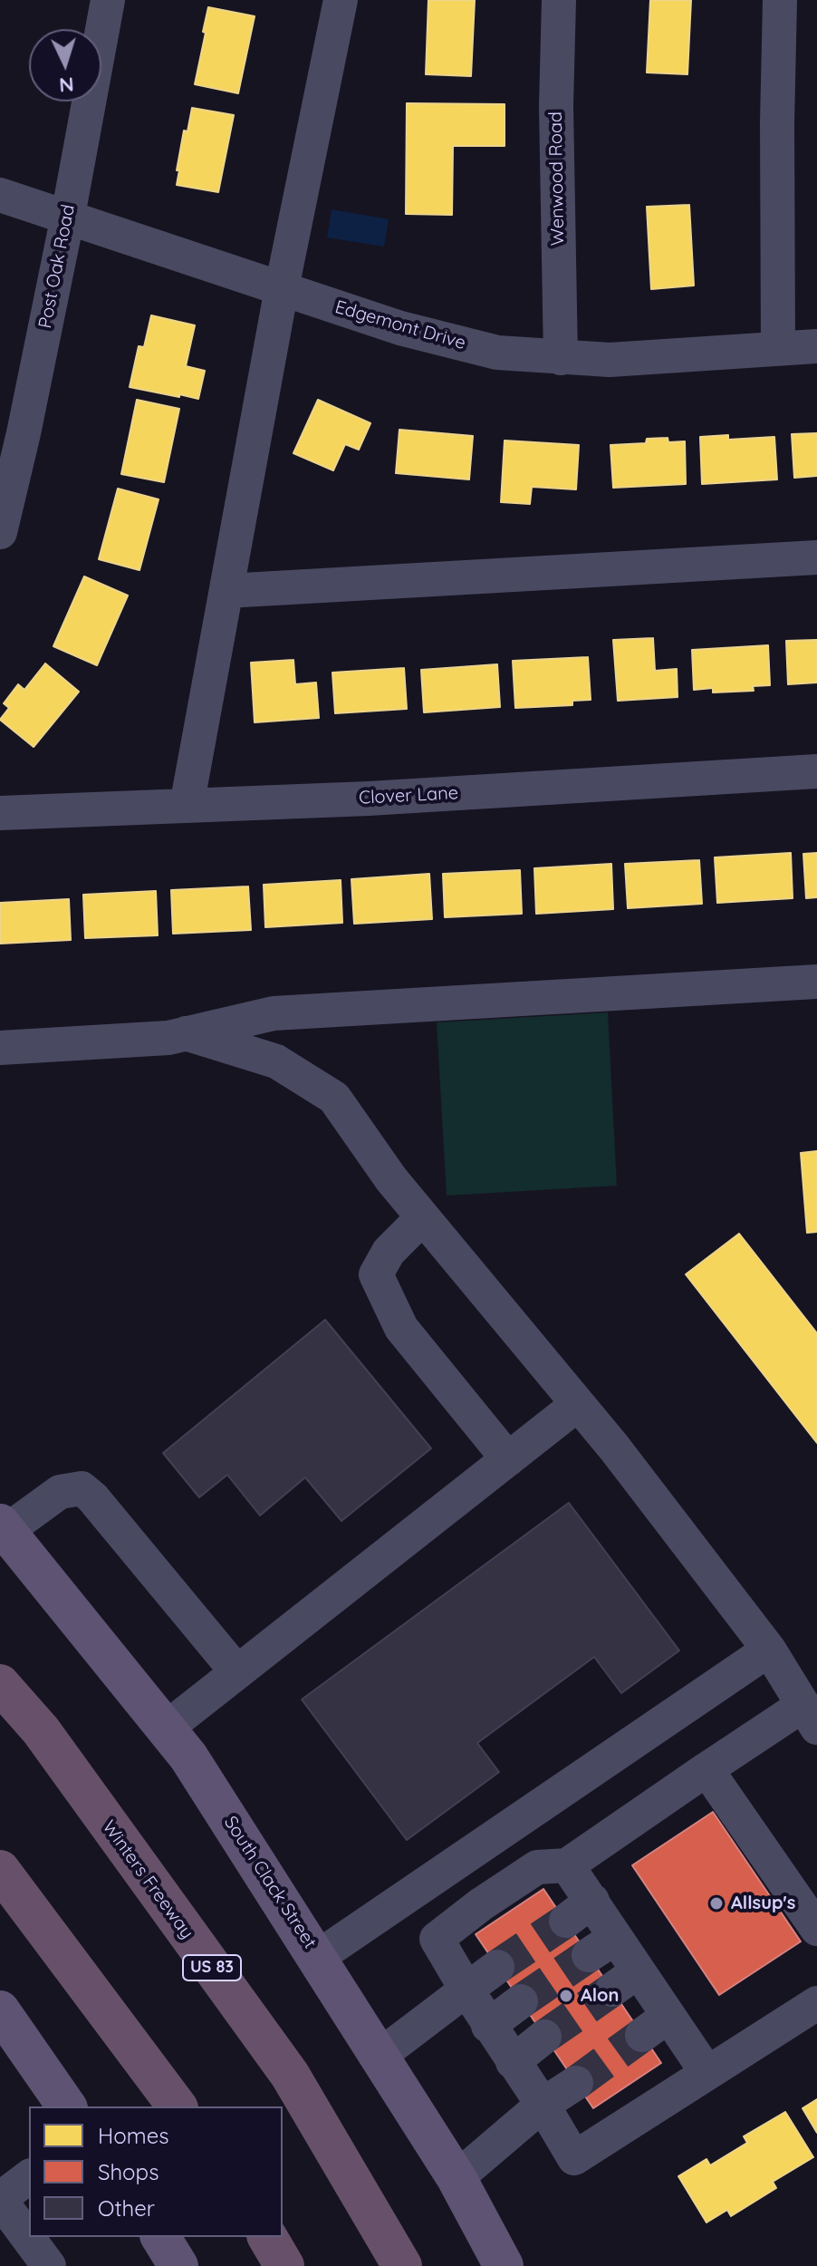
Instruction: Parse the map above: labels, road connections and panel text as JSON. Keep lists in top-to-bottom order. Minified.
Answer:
{"streets":{"highway":["Winters Freeway","US 83"],"main road":["South Clack Street"],"street":["Wenwood Road","Post Oak Road","Edgemont Drive","Clover Lane"]},"crossings":[["Wenwood Road","Edgemont Drive"],["Post Oak Road","Edgemont Drive"]],"places":["Allsup's","Alon"],"legend":["Homes","Shops","Other"],"north":"bottom"}
